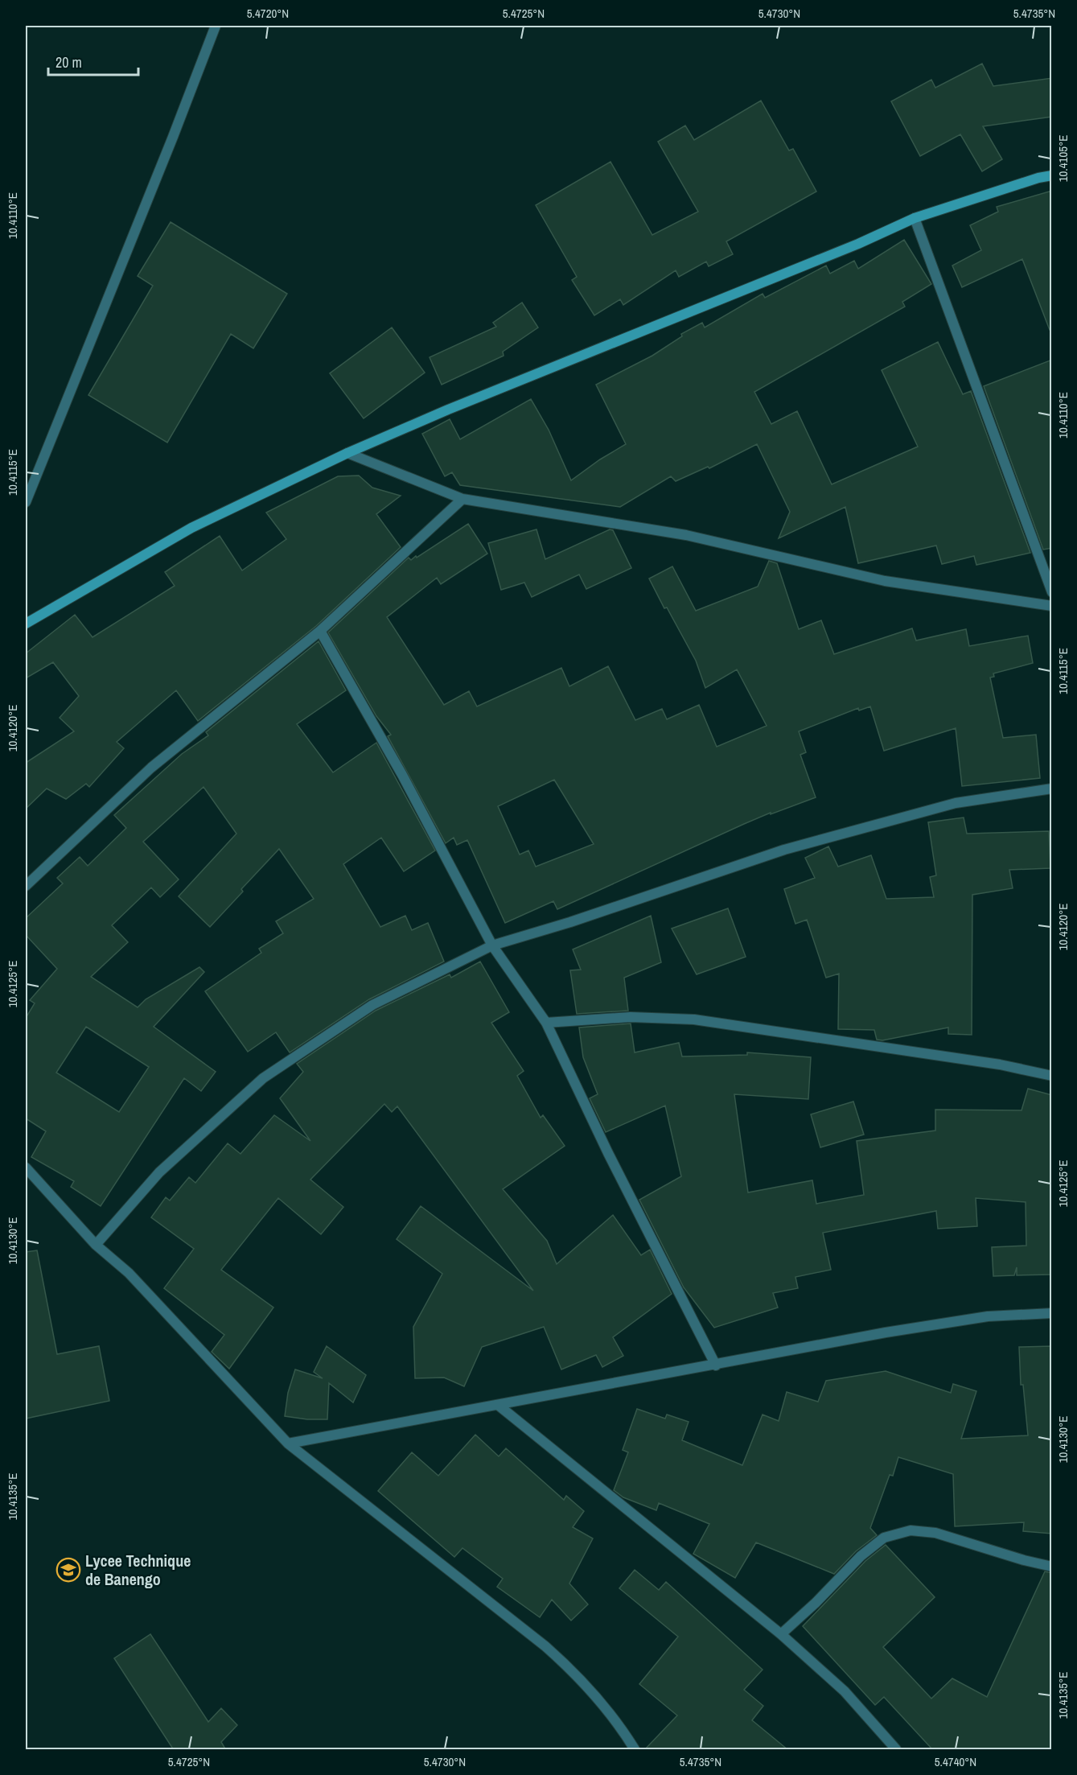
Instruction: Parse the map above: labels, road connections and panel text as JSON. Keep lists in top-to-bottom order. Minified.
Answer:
{"places":{"school or university":["Lycee Technique de Banengo"]},"scale_bar":"20 m","coordinates":["5.4720°N","5.4725°N","5.4730°N","5.4735°N","10.4105°E","10.4110°E","10.4115°E","10.4120°E","10.4125°E","10.4130°E","10.4135°E","5.4740°N"]}
